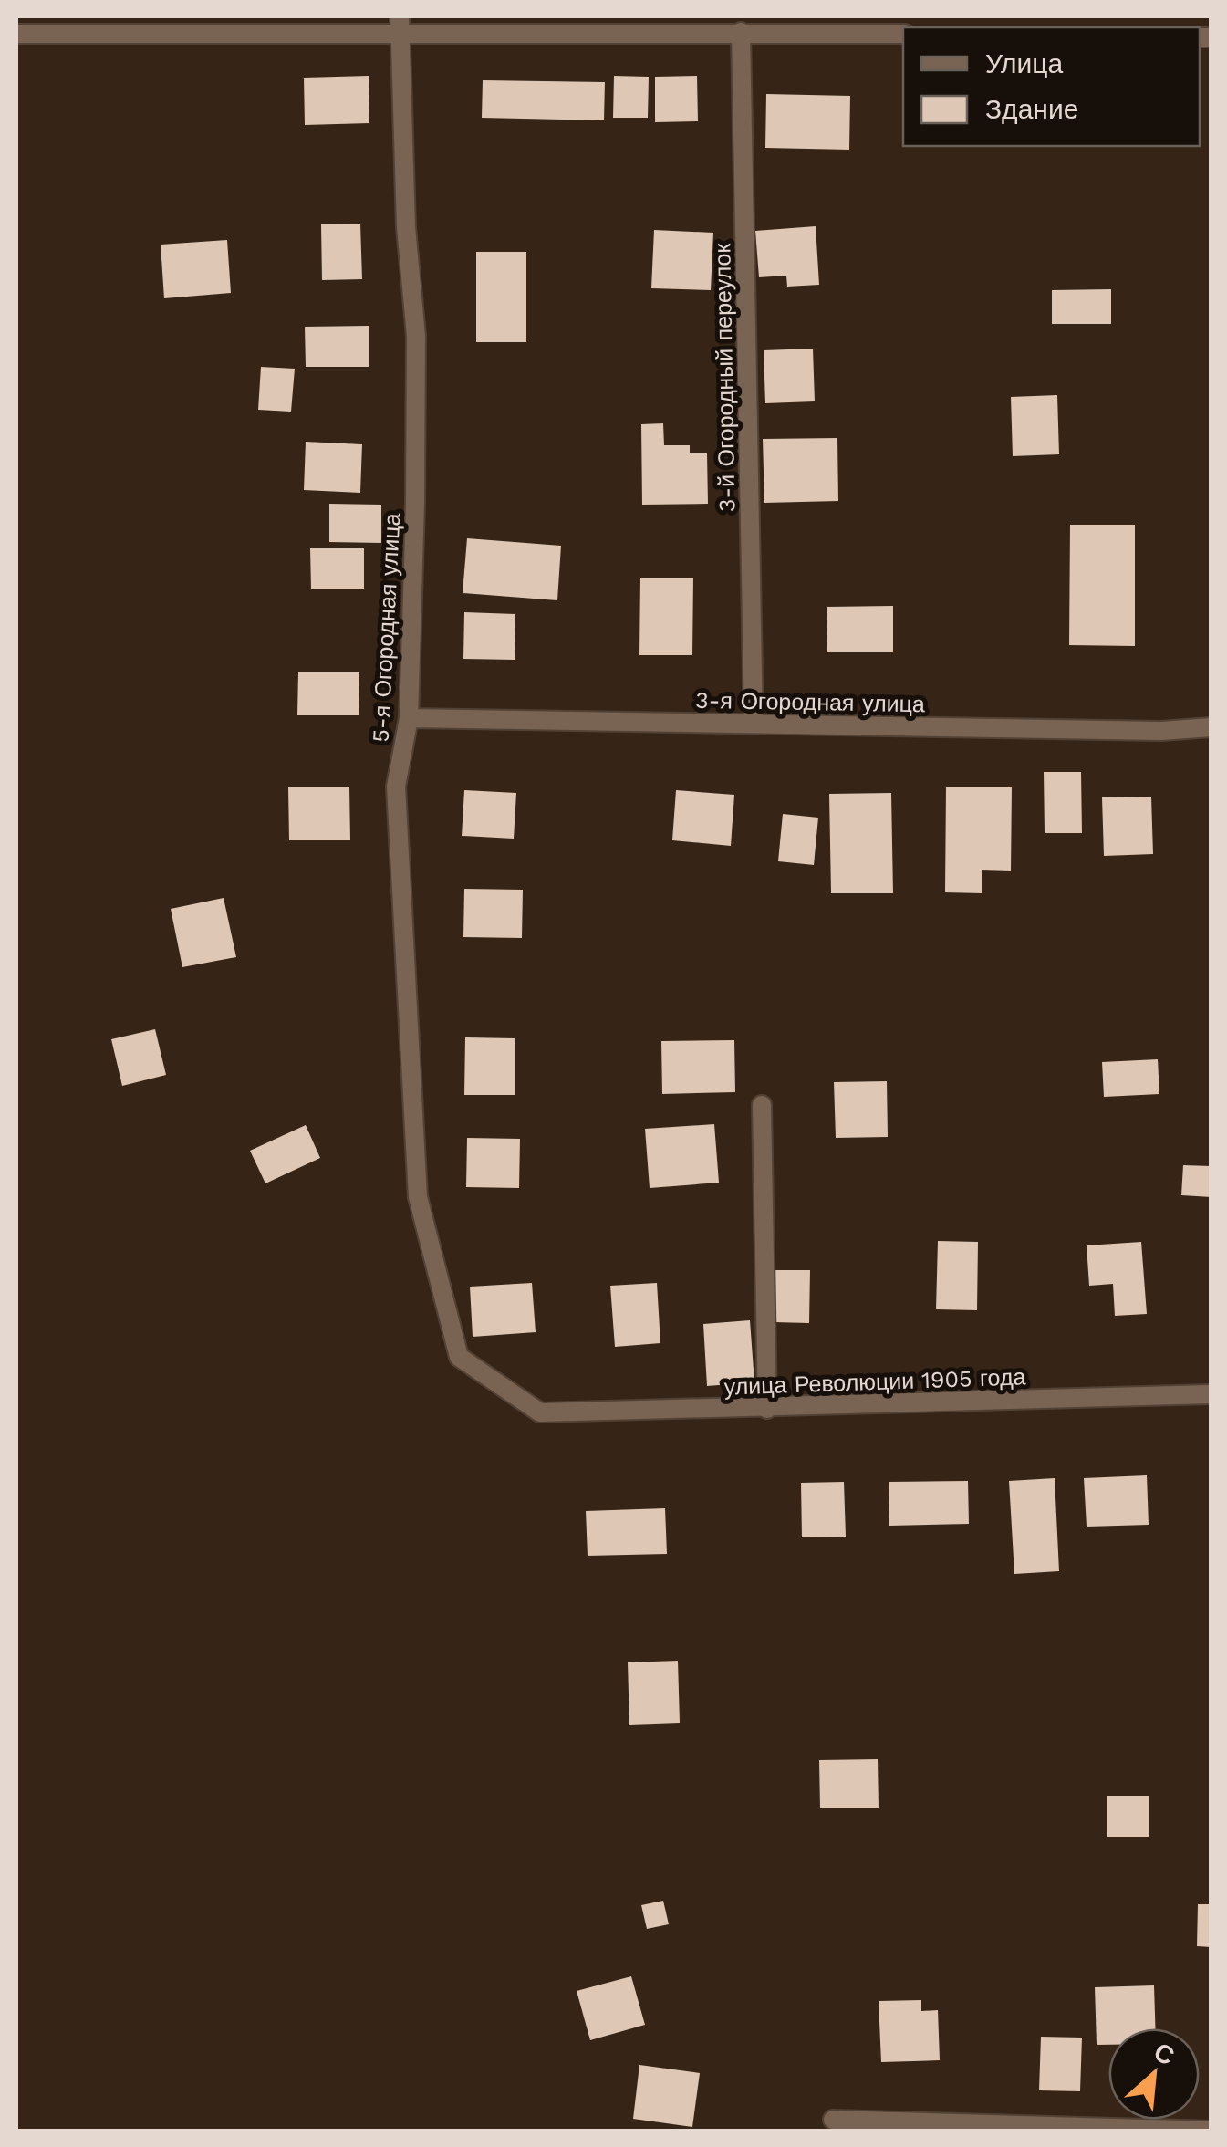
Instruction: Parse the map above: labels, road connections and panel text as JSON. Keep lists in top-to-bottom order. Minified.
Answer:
{"streets":{"street":["3-й Огородный переулок","5-я Огородная улица","3-я Огородная улица","улица Революции 1905 года"]},"crossings":[["3-й Огородный переулок","3-я Огородная улица"],["5-я Огородная улица","3-я Огородная улица"],["5-я Огородная улица","улица Революции 1905 года"]],"legend":["Улица","Здание"],"north":"top right"}
